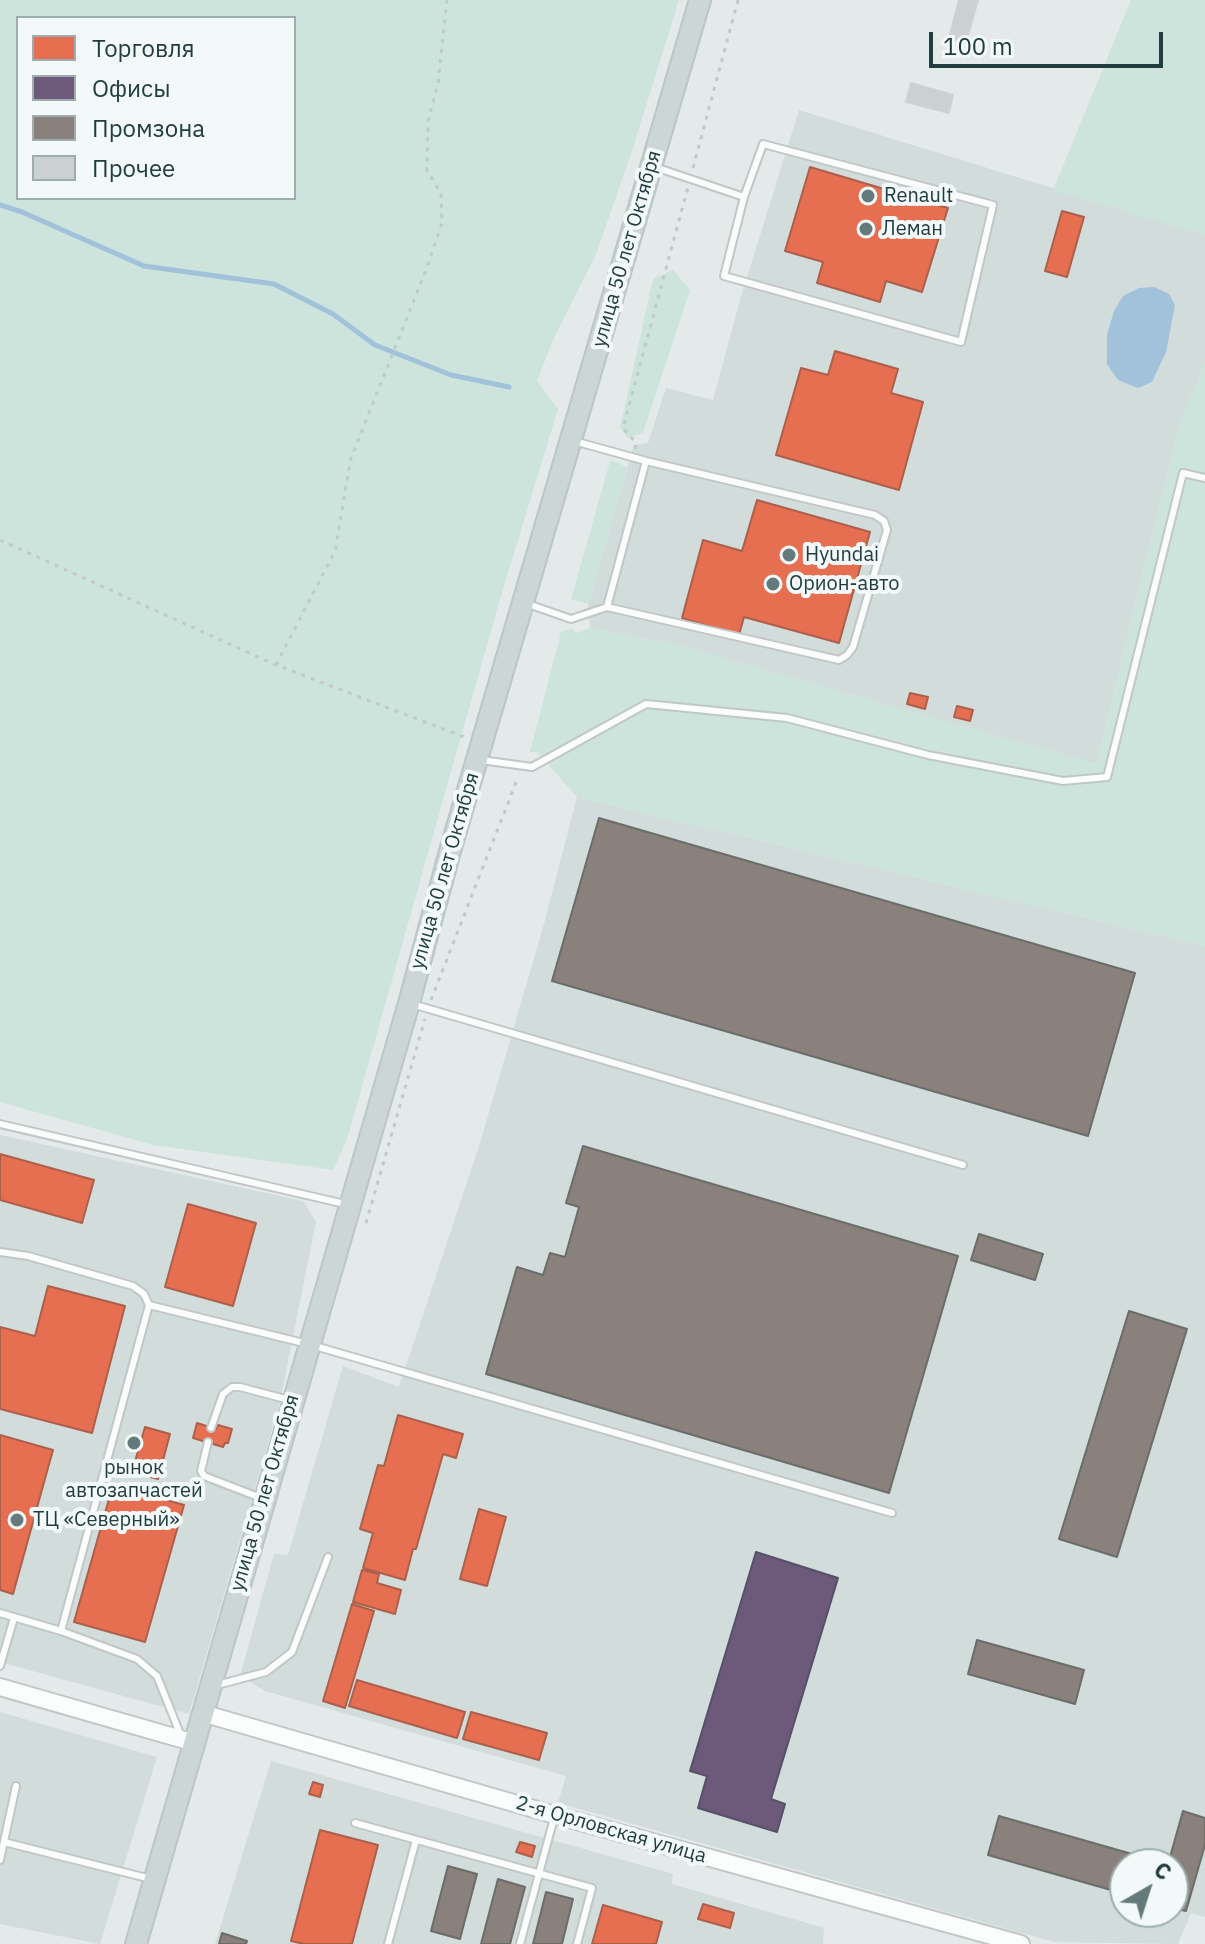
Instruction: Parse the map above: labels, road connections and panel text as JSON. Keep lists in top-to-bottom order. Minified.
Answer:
{"streets":{"main road":["улица 50 лет Октября"],"street":["2-я Орловская улица"]},"crossings":[["улица 50 лет Октября","2-я Орловская улица"]],"places":["Renault","Леман","Hyundai","Орион-авто","рынок автозапчастей","ТЦ «Северный»"],"legend":["Торговля","Офисы","Промзона","Прочее"],"scale_bar":"100 m","north":"top right"}
